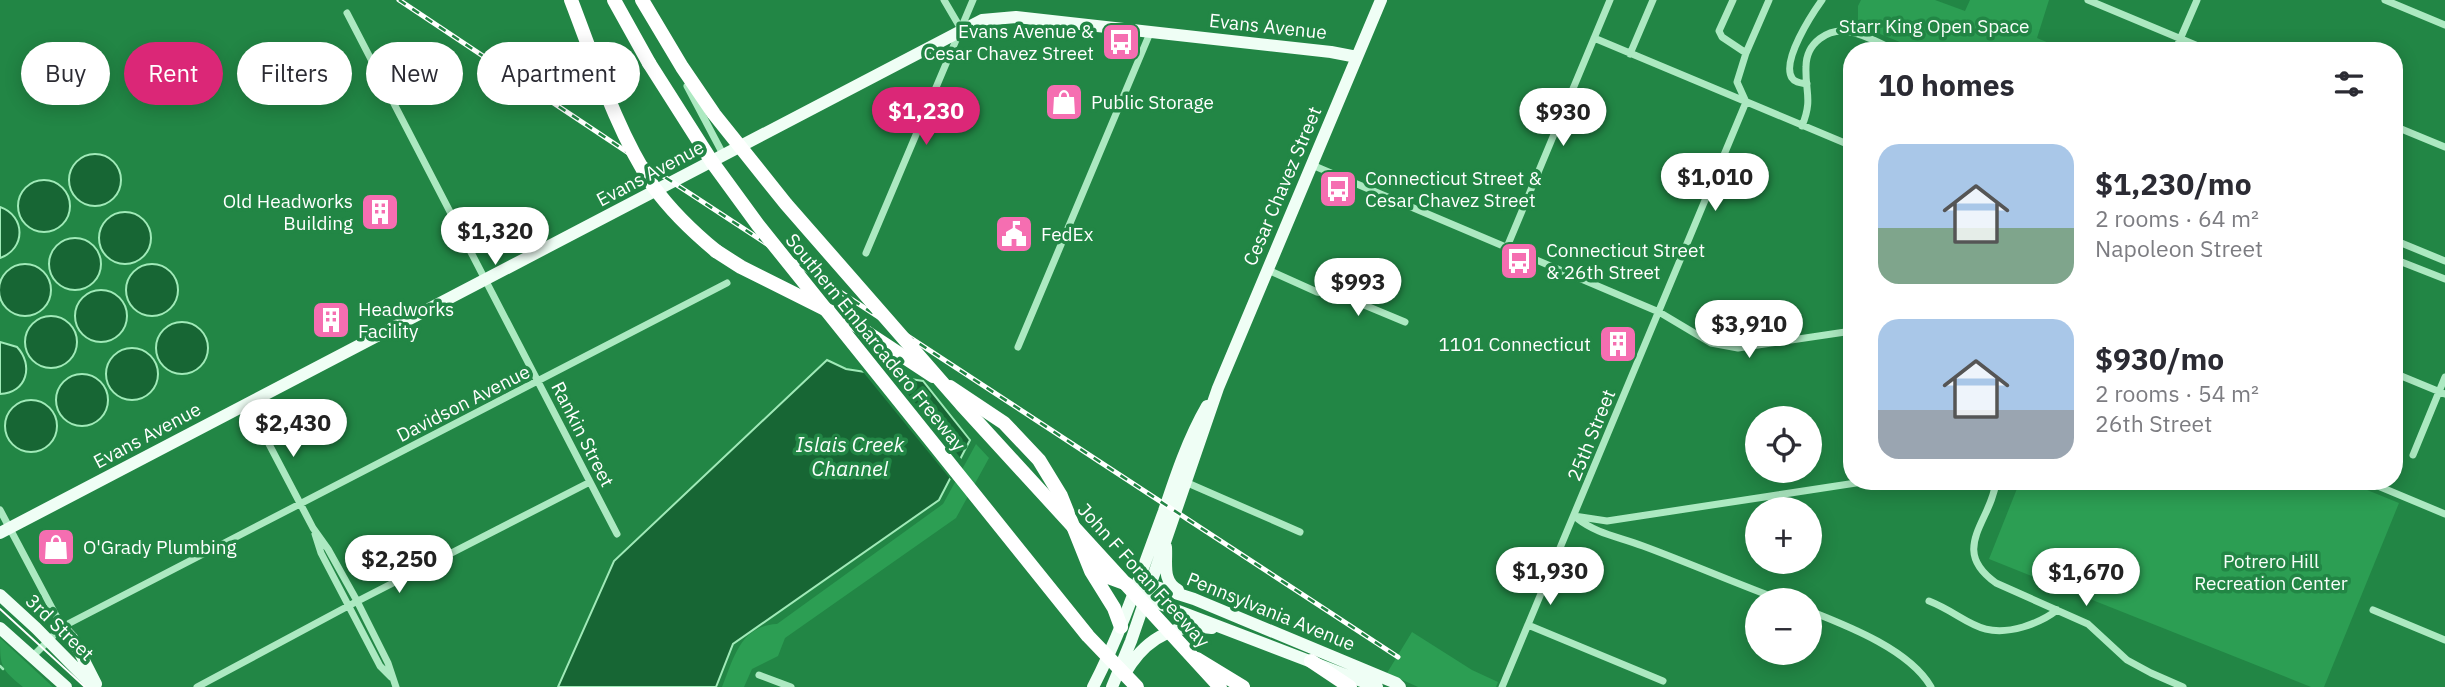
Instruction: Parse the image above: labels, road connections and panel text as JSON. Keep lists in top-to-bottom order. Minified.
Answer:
{"streets":{"highway":["Southern Embarcadero Freeway","John F Foran Freeway"],"main road":["Evans Avenue","Cesar Chavez Street","Pennsylvania Avenue","3rd Street"],"street":["Davidson Avenue","Rankin Street","25th Street"]},"crossings":[["Evans Avenue","Cesar Chavez Street"],["Evans Avenue","Rankin Street"],["Cesar Chavez Street","Pennsylvania Avenue"],["Southern Embarcadero Freeway","John F Foran Freeway"],["Davidson Avenue","Rankin Street"],["Davidson Avenue","3rd Street"]],"water":["Islais Creek Channel"],"parks":["Starr King Open Space","Potrero Hill Recreation Center"],"places":{"bus stop":["Evans Avenue & Cesar Chavez Street","Connecticut Street & Cesar Chavez Street","Connecticut Street & 26th Street"],"shop":["Public Storage","O'Grady Plumbing"],"building":["Old Headworks Building","Headworks Facility","1101 Connecticut"],"public building":["FedEx"]},"page":{"chip":["Buy","Rent","Filters","New","Apartment"],"heading":"10 homes","price":["$1,230","$930","$1,010","$1,320","$993","$3,910","$2,430","$2,250","$1,930","$1,670"],"list":[{"name":"$1,230/mo","note":"2 rooms · 64 m² · Napoleon Street"},{"name":"$930/mo","note":"2 rooms · 54 m² · 26th Street"}],"map_buttons":["+","−"]}}
